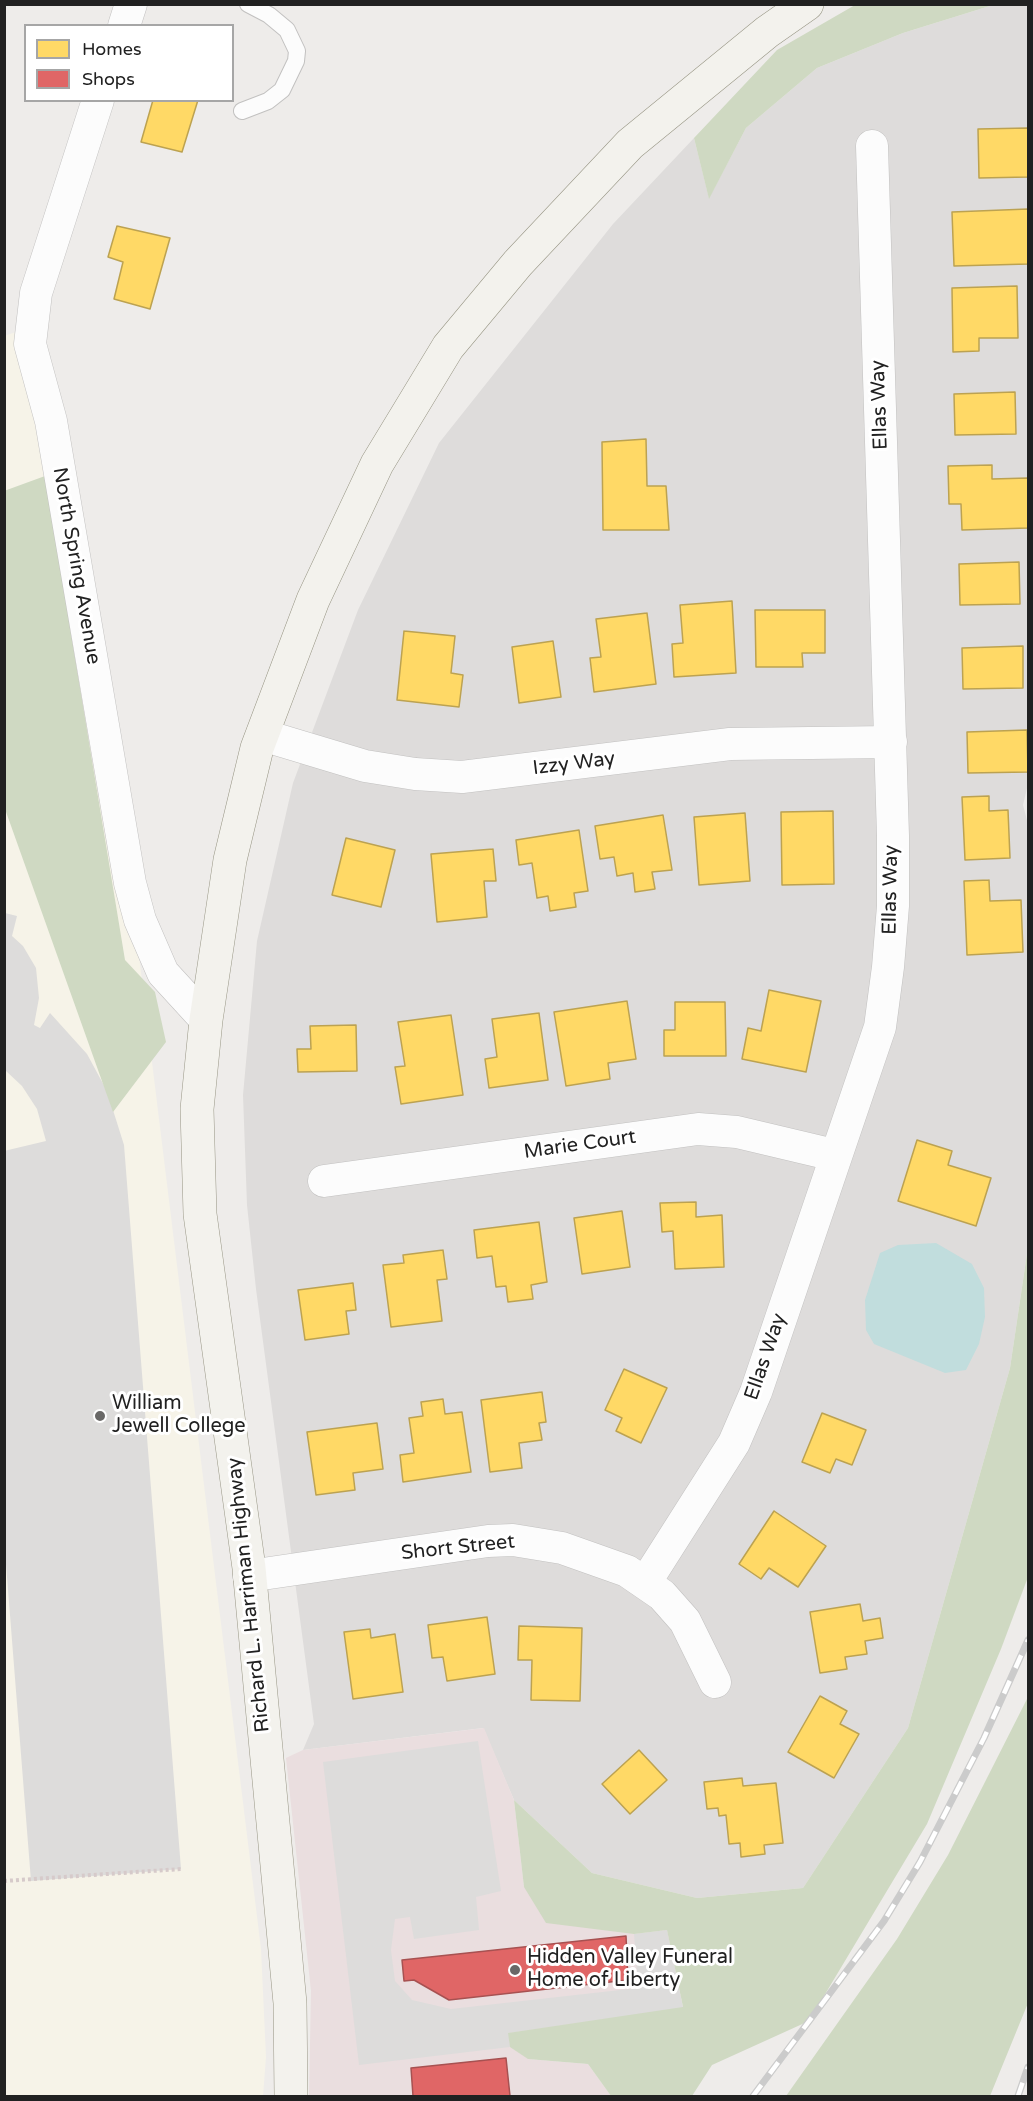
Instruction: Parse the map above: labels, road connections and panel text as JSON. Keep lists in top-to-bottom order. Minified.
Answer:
{"streets":{"main road":["Richard L. Harriman Highway"],"street":["Ellas Way","North Spring Avenue","Izzy Way","Marie Court","Short Street"]},"crossings":[["Ellas Way","Izzy Way"],["Ellas Way","Marie Court"],["Ellas Way","Short Street"],["North Spring Avenue","Richard L. Harriman Highway"],["Izzy Way","Richard L. Harriman Highway"],["Short Street","Richard L. Harriman Highway"]],"places":["William Jewell College","Hidden Valley Funeral Home of Liberty"],"legend":["Homes","Shops"]}
